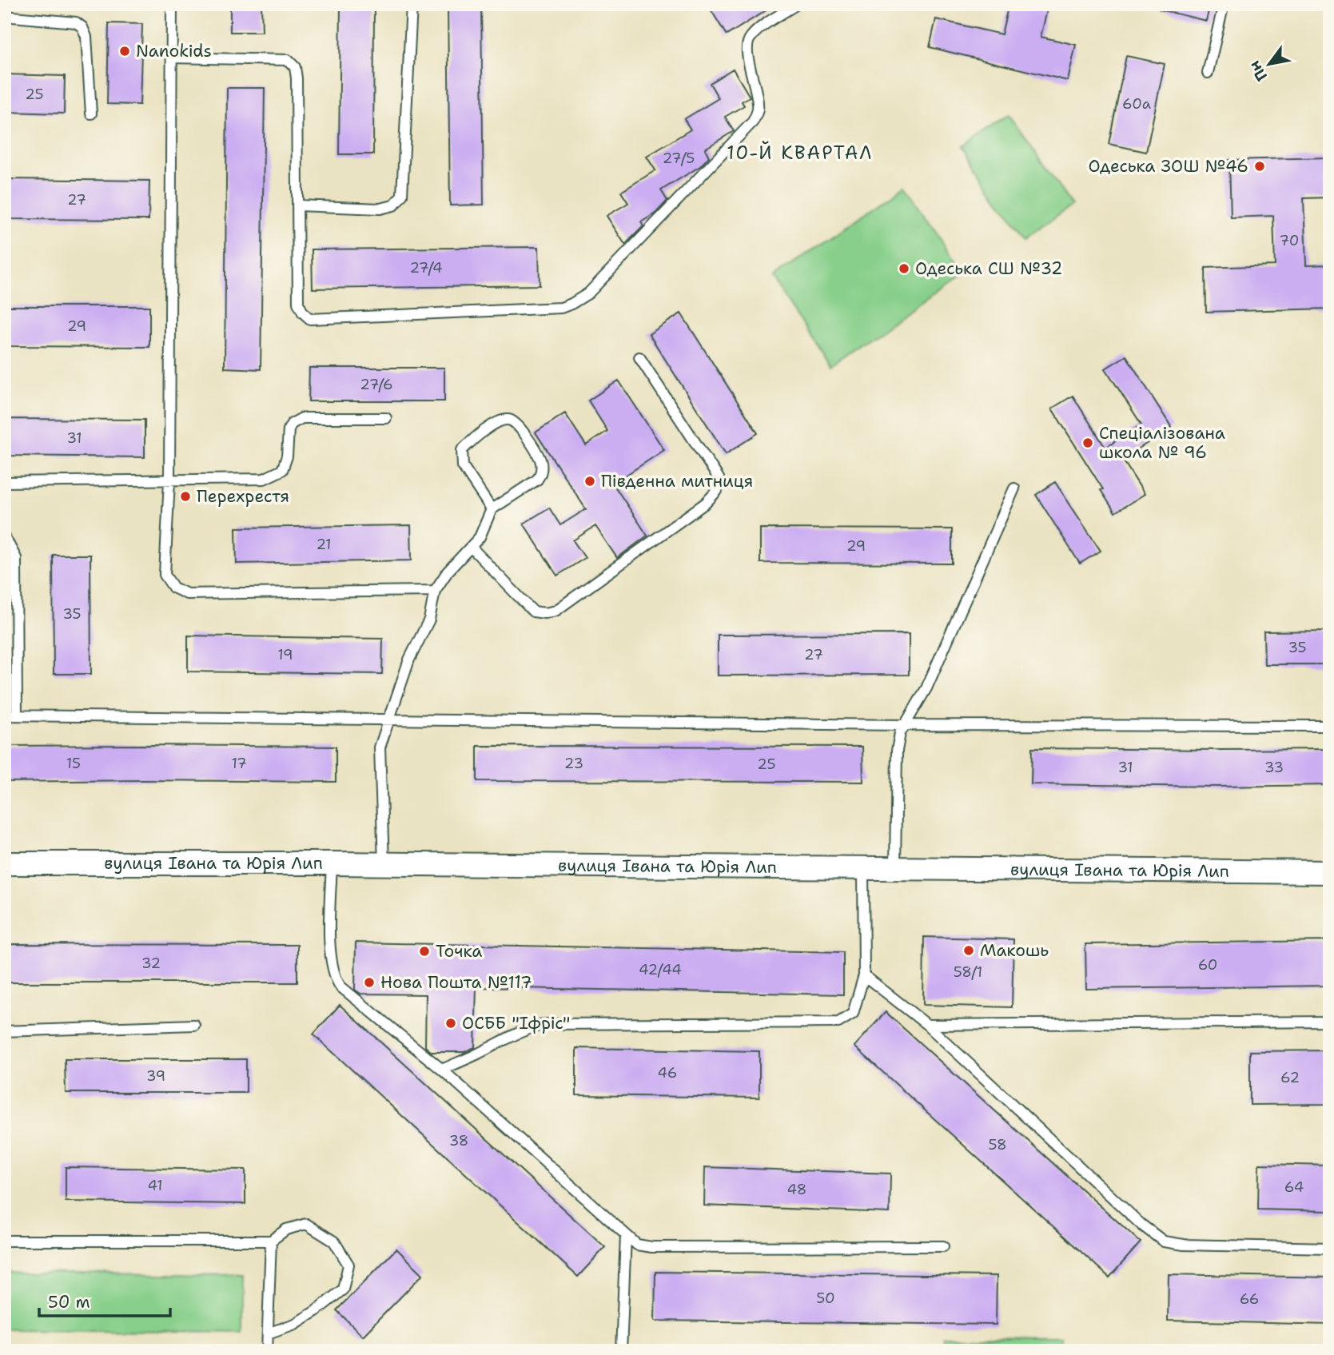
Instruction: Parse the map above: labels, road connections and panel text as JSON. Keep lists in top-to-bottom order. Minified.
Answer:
{"streets":{"street":["вулиця Івана та Юрія Лип"]},"districts":["10-Й КВАРТАЛ"],"places":["Nanokids","Одеська ЗОШ №46","Одеська СШ №32","Спеціалізована школа № 96","Південна митниця","Перехрестя","Макошь","Точка","Нова Пошта №117","ОСББ \"Іфріс\""],"house_numbers":["25","60а","27/5","27","70","27/4","29","27/6","31","21","29","35","35","19","27","15","17","23","25","31","33","32","60","42/44","58/1","46","39","62","38","58","41","64","48","50","66"],"scale_bar":"50 m","north":"bottom left"}
